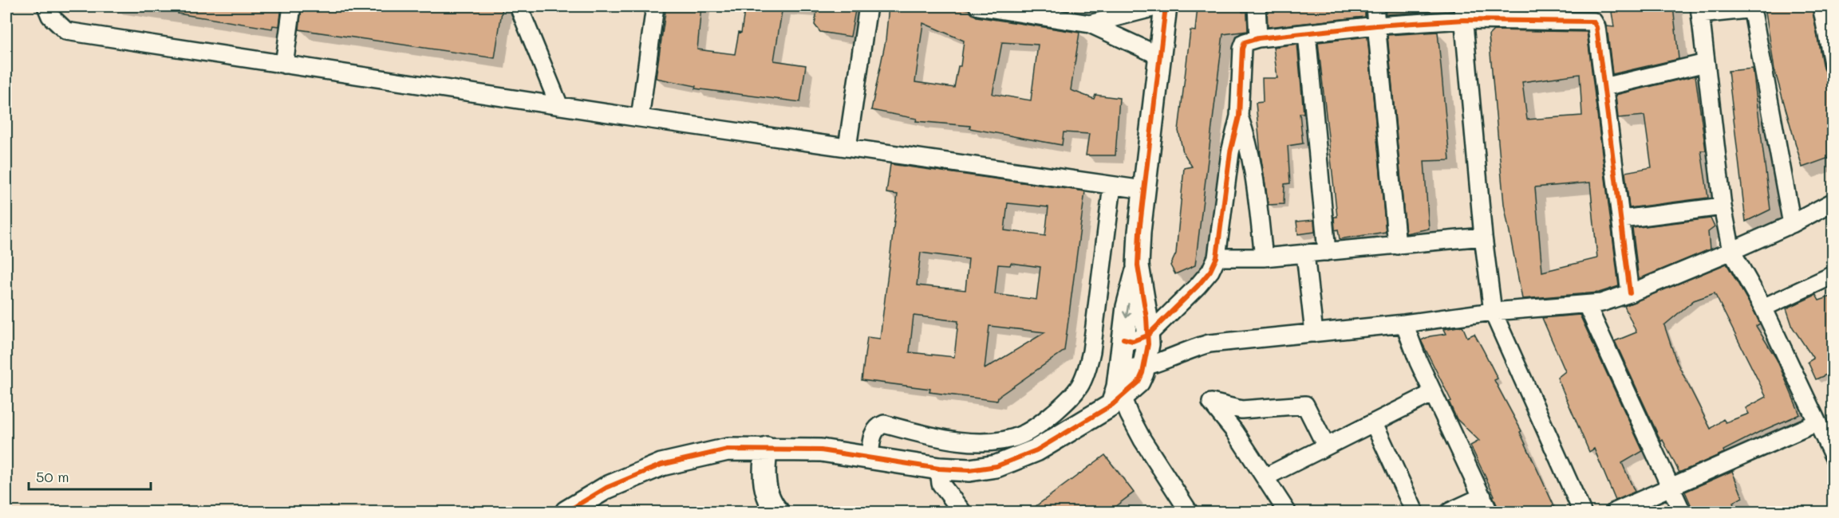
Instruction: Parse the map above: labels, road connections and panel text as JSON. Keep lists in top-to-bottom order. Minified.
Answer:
{"scale_bar":"50 m"}
